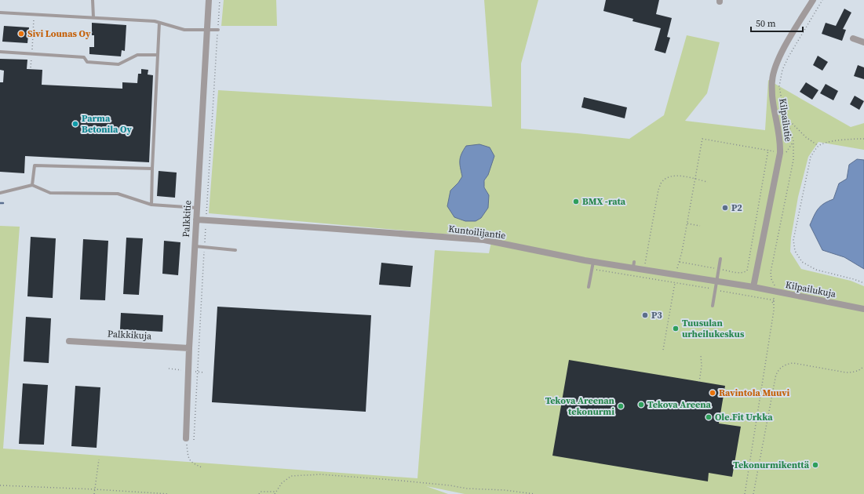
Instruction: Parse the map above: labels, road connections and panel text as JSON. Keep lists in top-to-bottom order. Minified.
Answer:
{"streets":{"street":["Kilpailutie","Palkkitie","Kuntoilijantie","Kilpailukuja","Palkkikuja"]},"crossings":[["Kilpailutie","Kuntoilijantie"],["Kilpailutie","Kilpailukuja"],["Palkkitie","Kuntoilijantie"],["Palkkitie","Palkkikuja"],["Kuntoilijantie","Kilpailukuja"]],"places":["Sivi Lounas Oy","Parma Betonila Oy","BMX -rata","P2","P3","Tuusulan urheilukeskus","Ravintola Muuvi","Tekova Areena","Tekova Areenan tekonurmi","Ole.Fit Urkka","Tekonurmikenttä"],"scale_bar":"50 m"}
